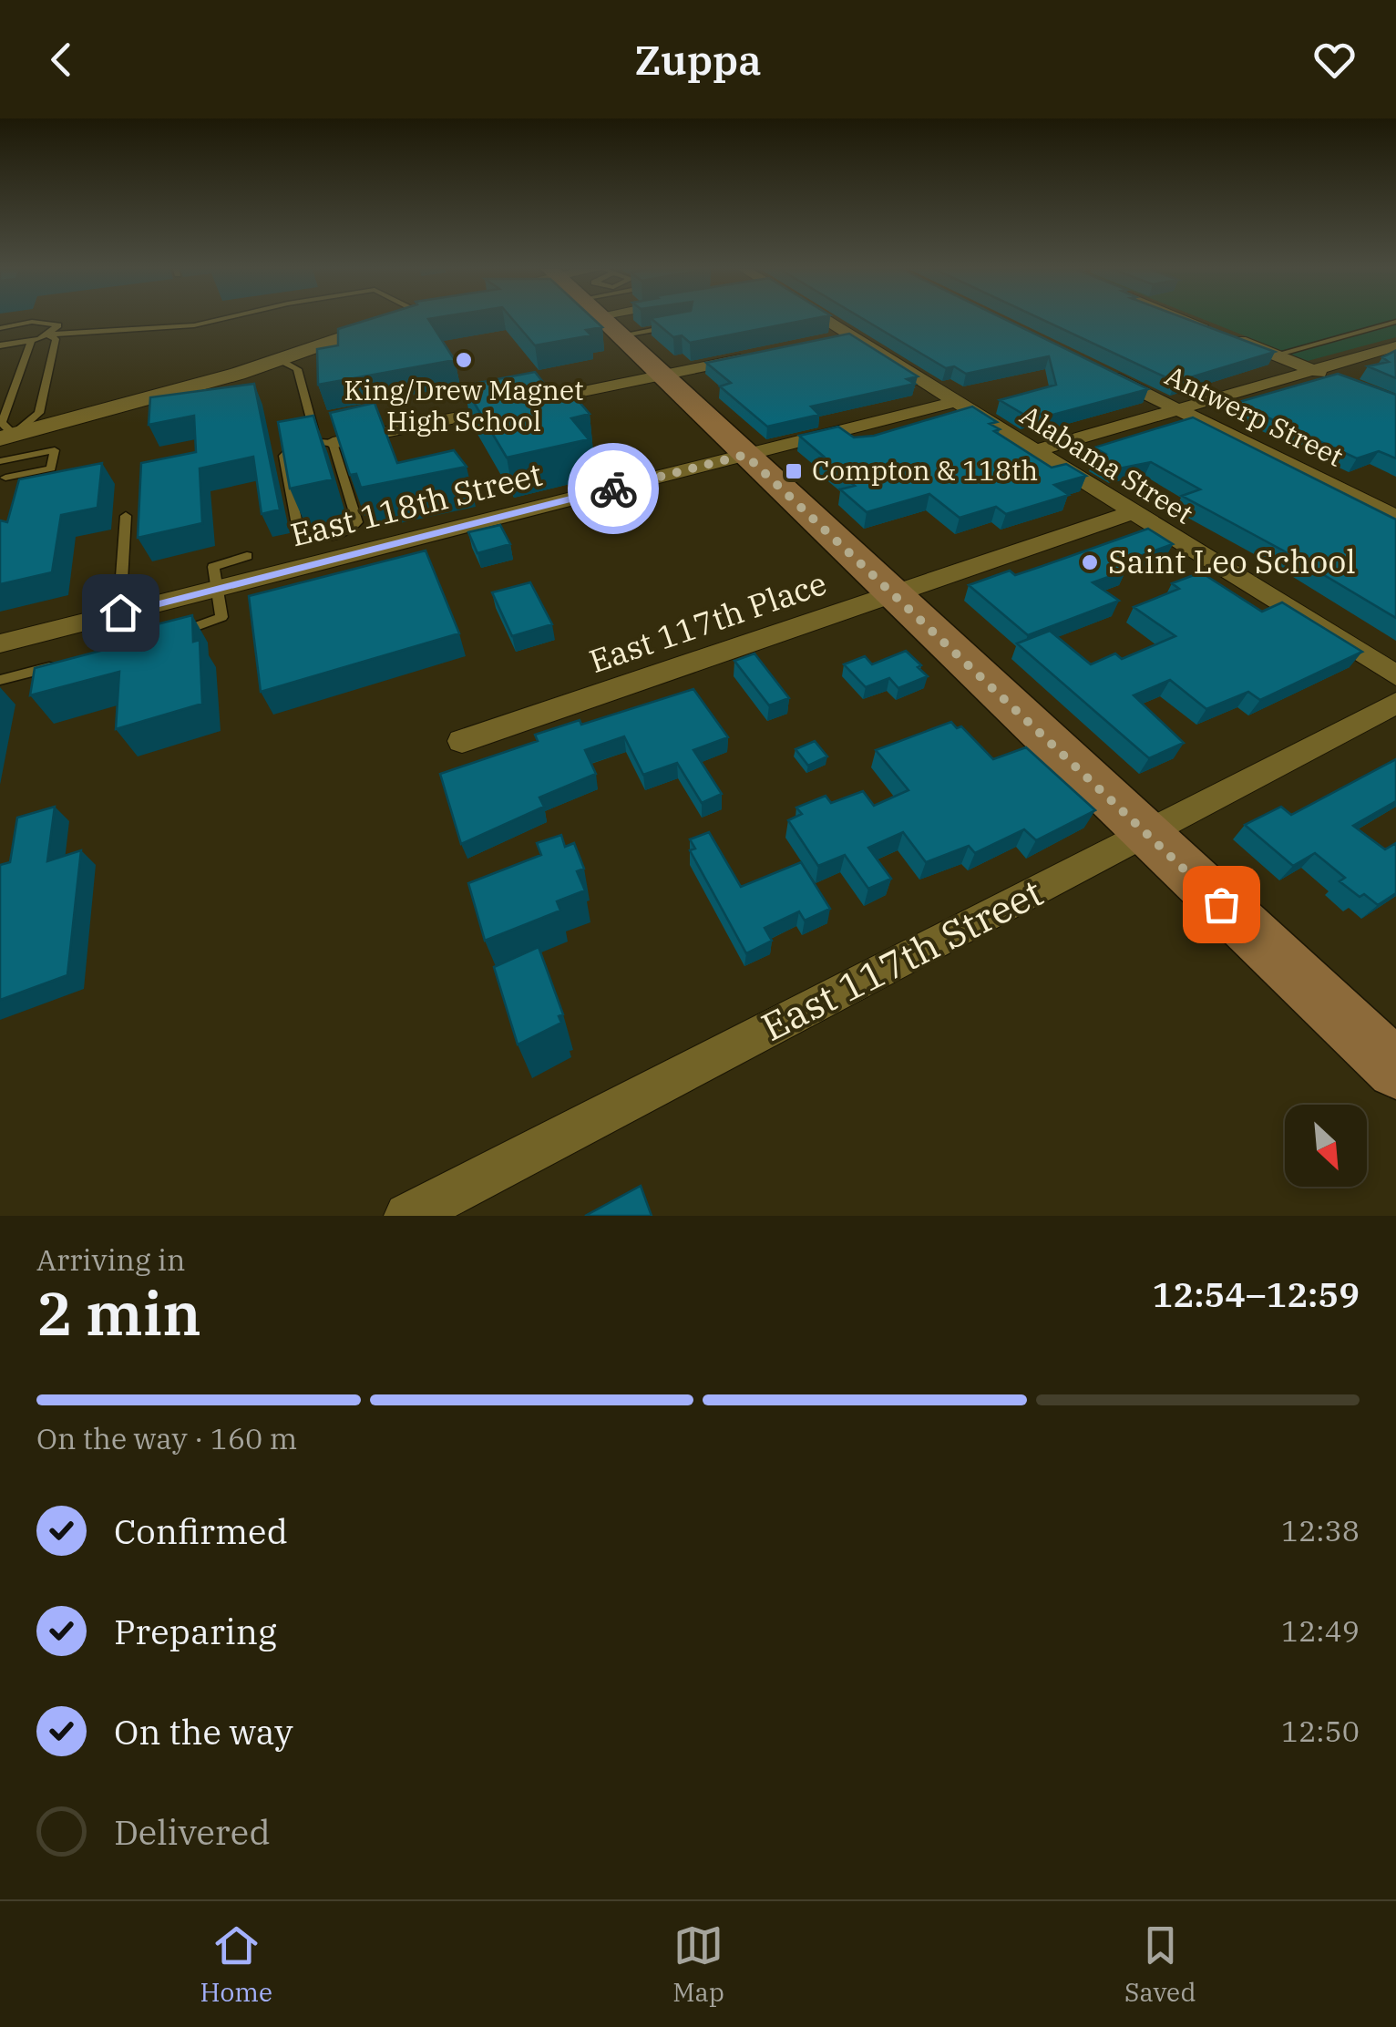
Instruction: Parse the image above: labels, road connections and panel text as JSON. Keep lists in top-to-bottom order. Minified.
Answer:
{"streets":{"street":["Antwerp Street","Alabama Street","East 118th Street","East 117th Place","East 117th Street"]},"crossings":[["Alabama Street","East 118th Street"],["Alabama Street","East 117th Place"]],"places":{"other":["King/Drew Magnet High School","Saint Leo School"],"transit":["Compton & 118th"]},"north":"bottom right","page":{"header":"Zuppa","heading":["2 min","Arriving in","12:54–12:59"],"bar":"On the way · 160 m","list":[["Confirmed","12:38"],["Preparing","12:49"],["On the way","12:50"],"Delivered"],"tabs":["Home","Map","Saved"]}}
